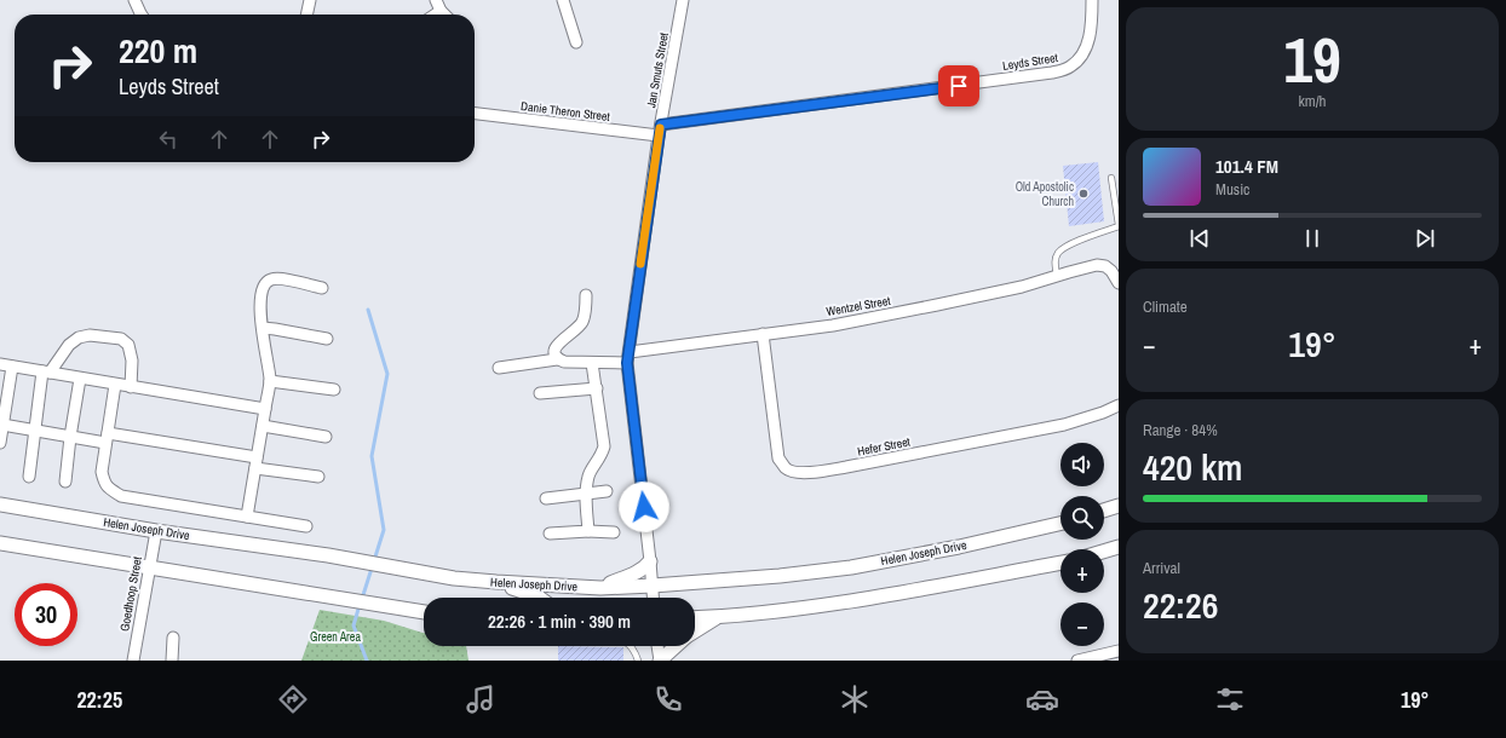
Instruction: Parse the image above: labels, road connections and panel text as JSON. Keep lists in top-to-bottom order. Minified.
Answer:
{"streets":{"street":["Leyds Street","Jan Smuts Street","Danie Theron Street","Wentzel Street","Hefer Street","Helen Joseph Drive","Goedhoop Street"]},"crossings":[["Leyds Street","Jan Smuts Street"],["Leyds Street","Danie Theron Street"],["Jan Smuts Street","Danie Theron Street"],["Jan Smuts Street","Wentzel Street"],["Jan Smuts Street","Helen Joseph Drive"],["Wentzel Street","Hefer Street"],["Helen Joseph Drive","Goedhoop Street"]],"parks":["Green Area"],"places":["Old Apostolic Church"],"page":{"tile":[["19","km/h"],"Climate",["Range · 84%","420 km"],["Arrival","22:26"]],"turn":["220 m","Leyds Street"],"song":["101.4 FM","Music"],"heat":["−","19°","+"],"map_buttons":["+","−"],"limit":"30","trip":"22:26 · 1 min · 390 m","tabs":["22:25","19°"]}}
